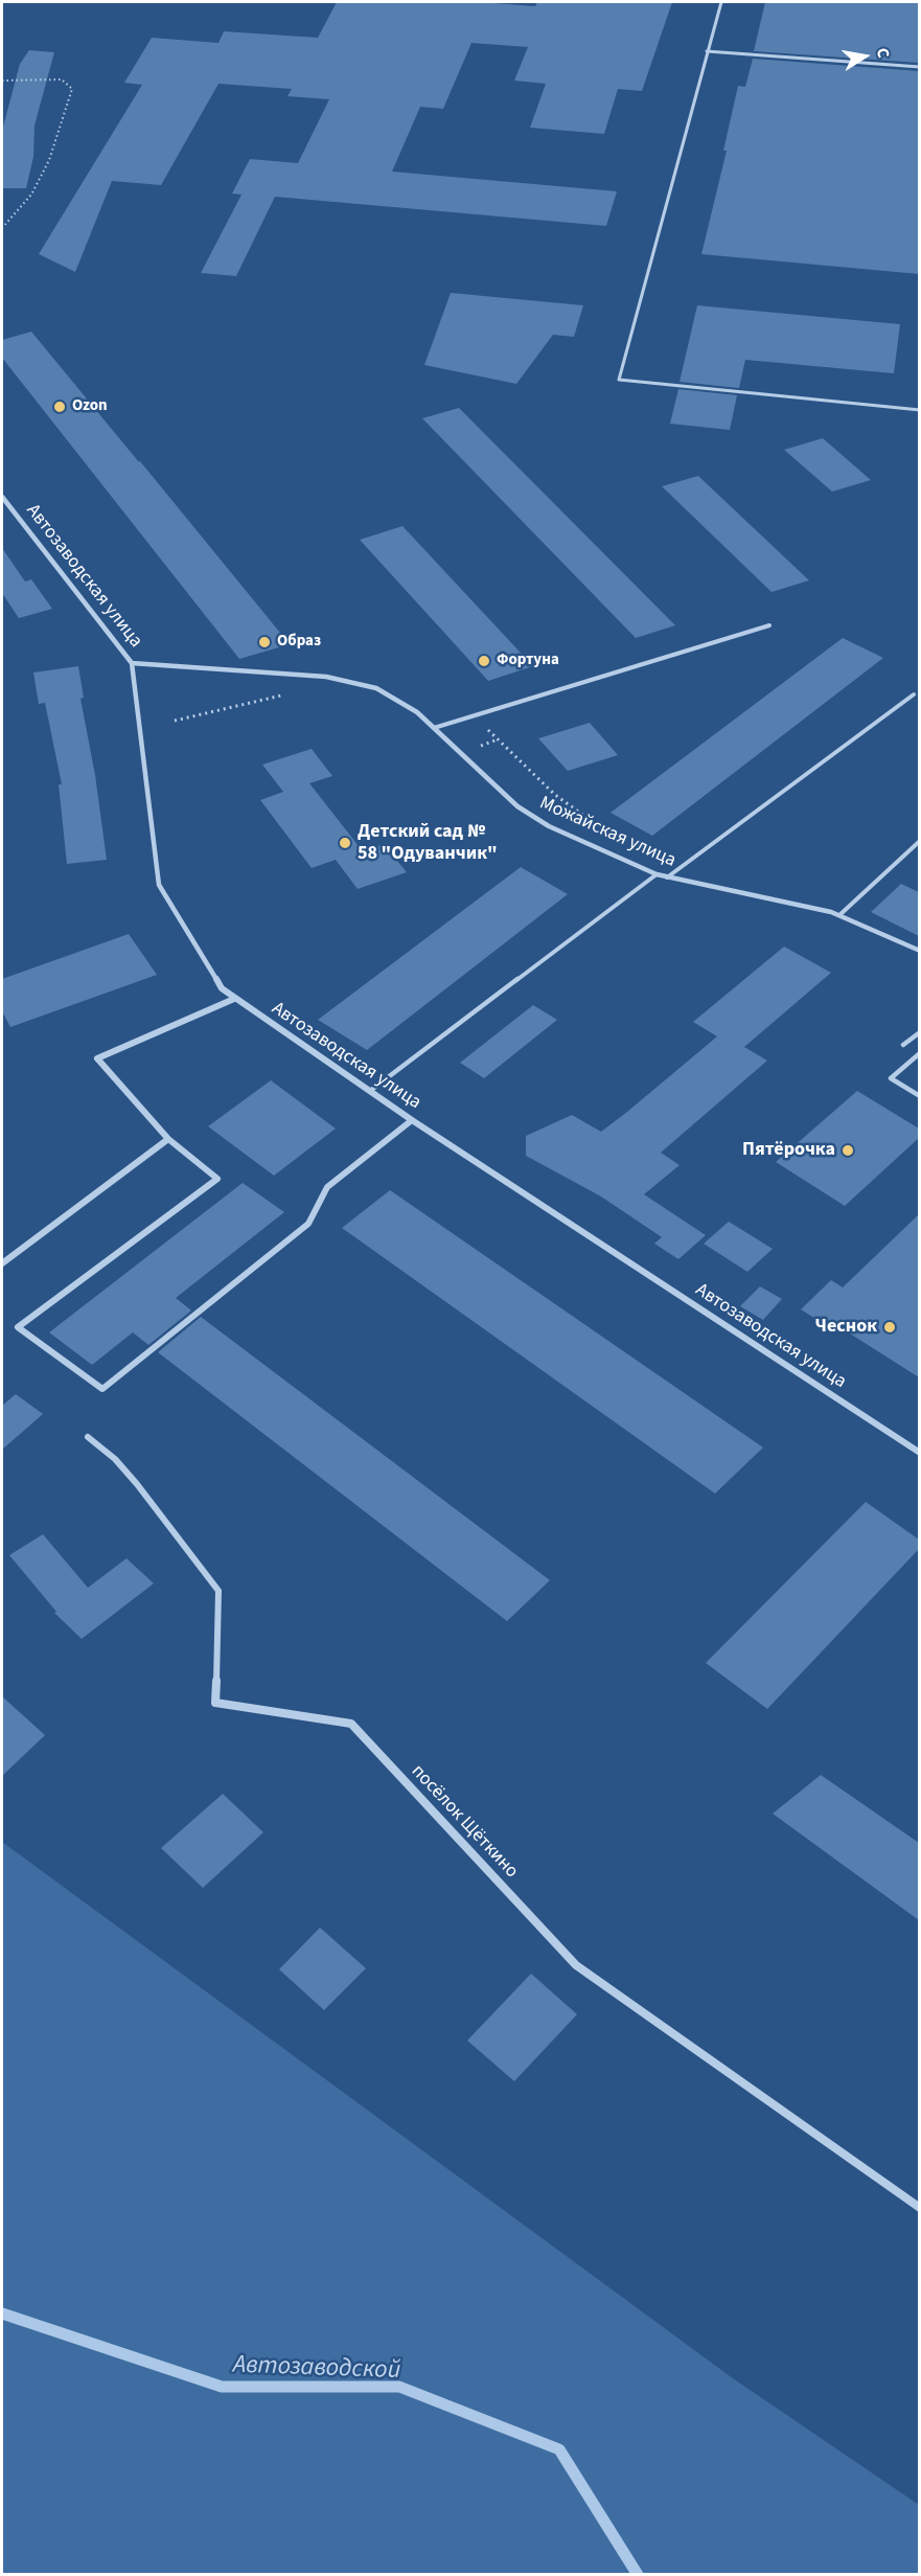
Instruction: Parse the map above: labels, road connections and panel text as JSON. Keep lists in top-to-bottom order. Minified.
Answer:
{"streets":{"street":["Автозаводская улица","Можайская улица","посёлок Щёткино"]},"crossings":[["Автозаводская улица","Можайская улица"]],"water":["Автозаводской"],"places":["Ozon","Образ","Фортуна","Детский сад № 58 \"Одуванчик\"","Пятёрочка","Чеснок"],"north":"right"}
